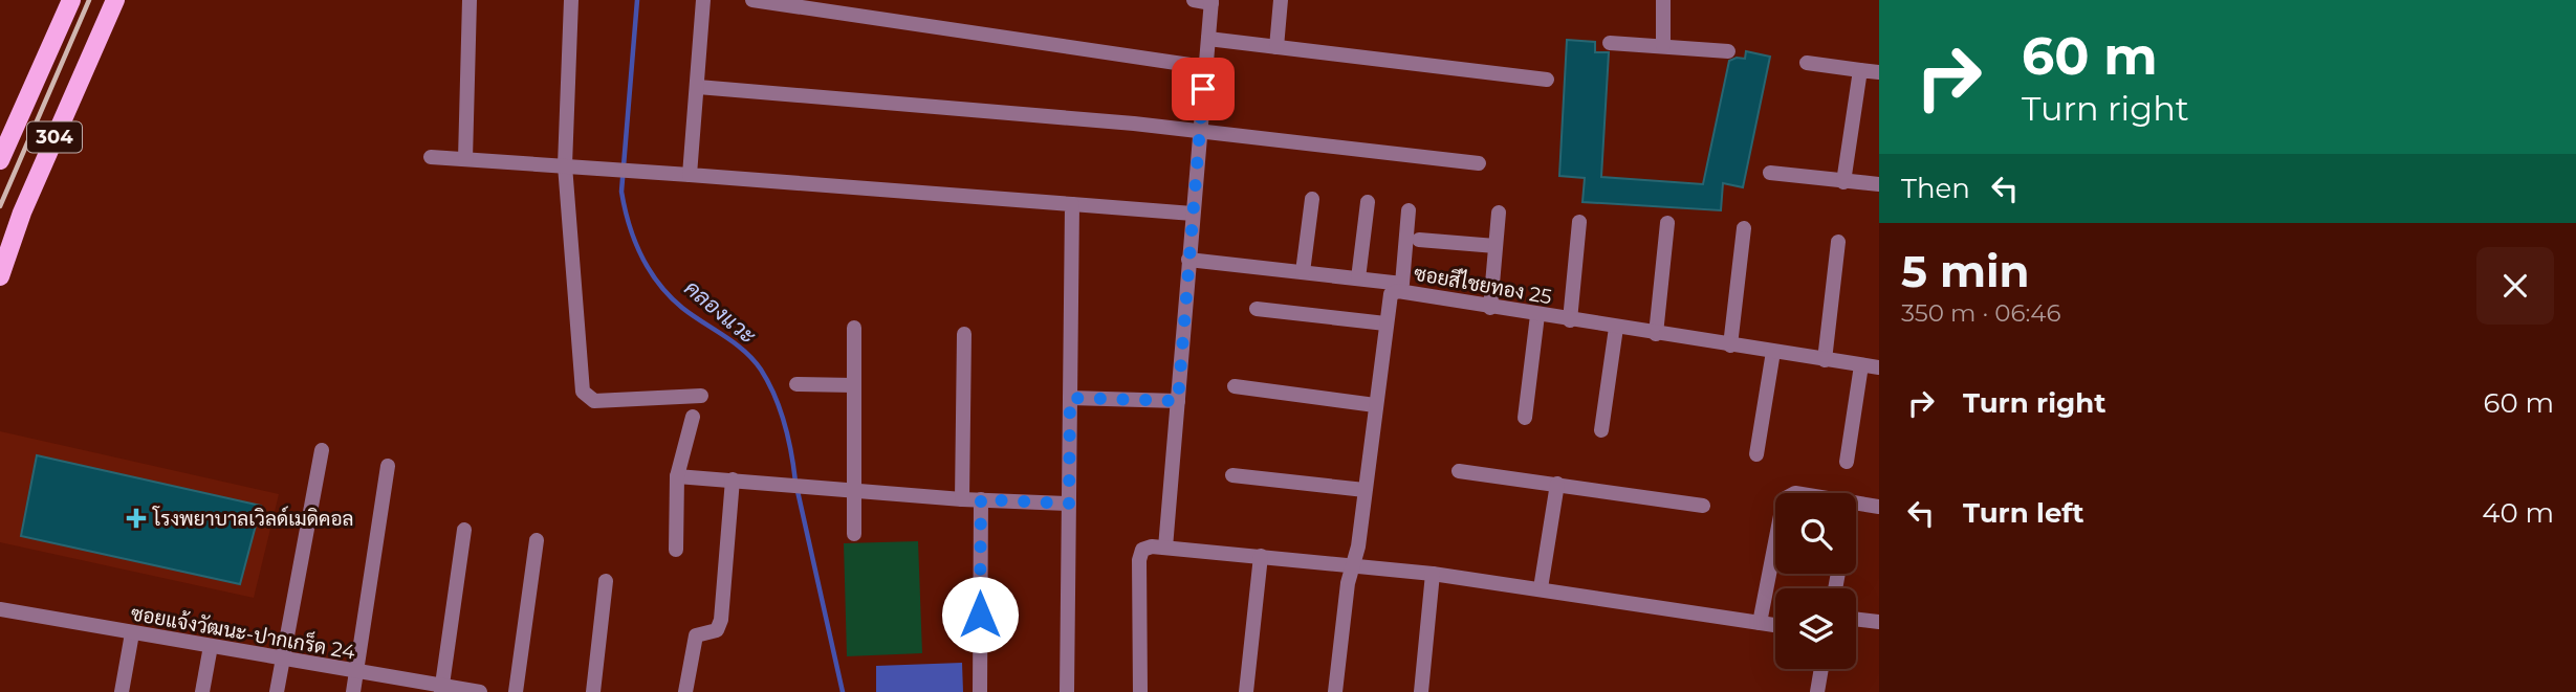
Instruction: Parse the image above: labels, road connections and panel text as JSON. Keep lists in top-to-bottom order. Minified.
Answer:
{"streets":{"main road":["304"],"street":["ซอยสีไชยทอง 25","ซอยแจ้งวัฒนะ-ปากเกร็ด 24"]},"water":["คลองแวะ"],"places":{"health":["โรงพยาบาลเวิลด์เมดิคอล"]},"page":{"turn":["60 m","Turn right"],"then":"Then","heading":["5 min","350 m · 06:46"],"list":[{"name":"Turn right","value":"60 m"},{"name":"Turn left","value":"40 m"}]}}
